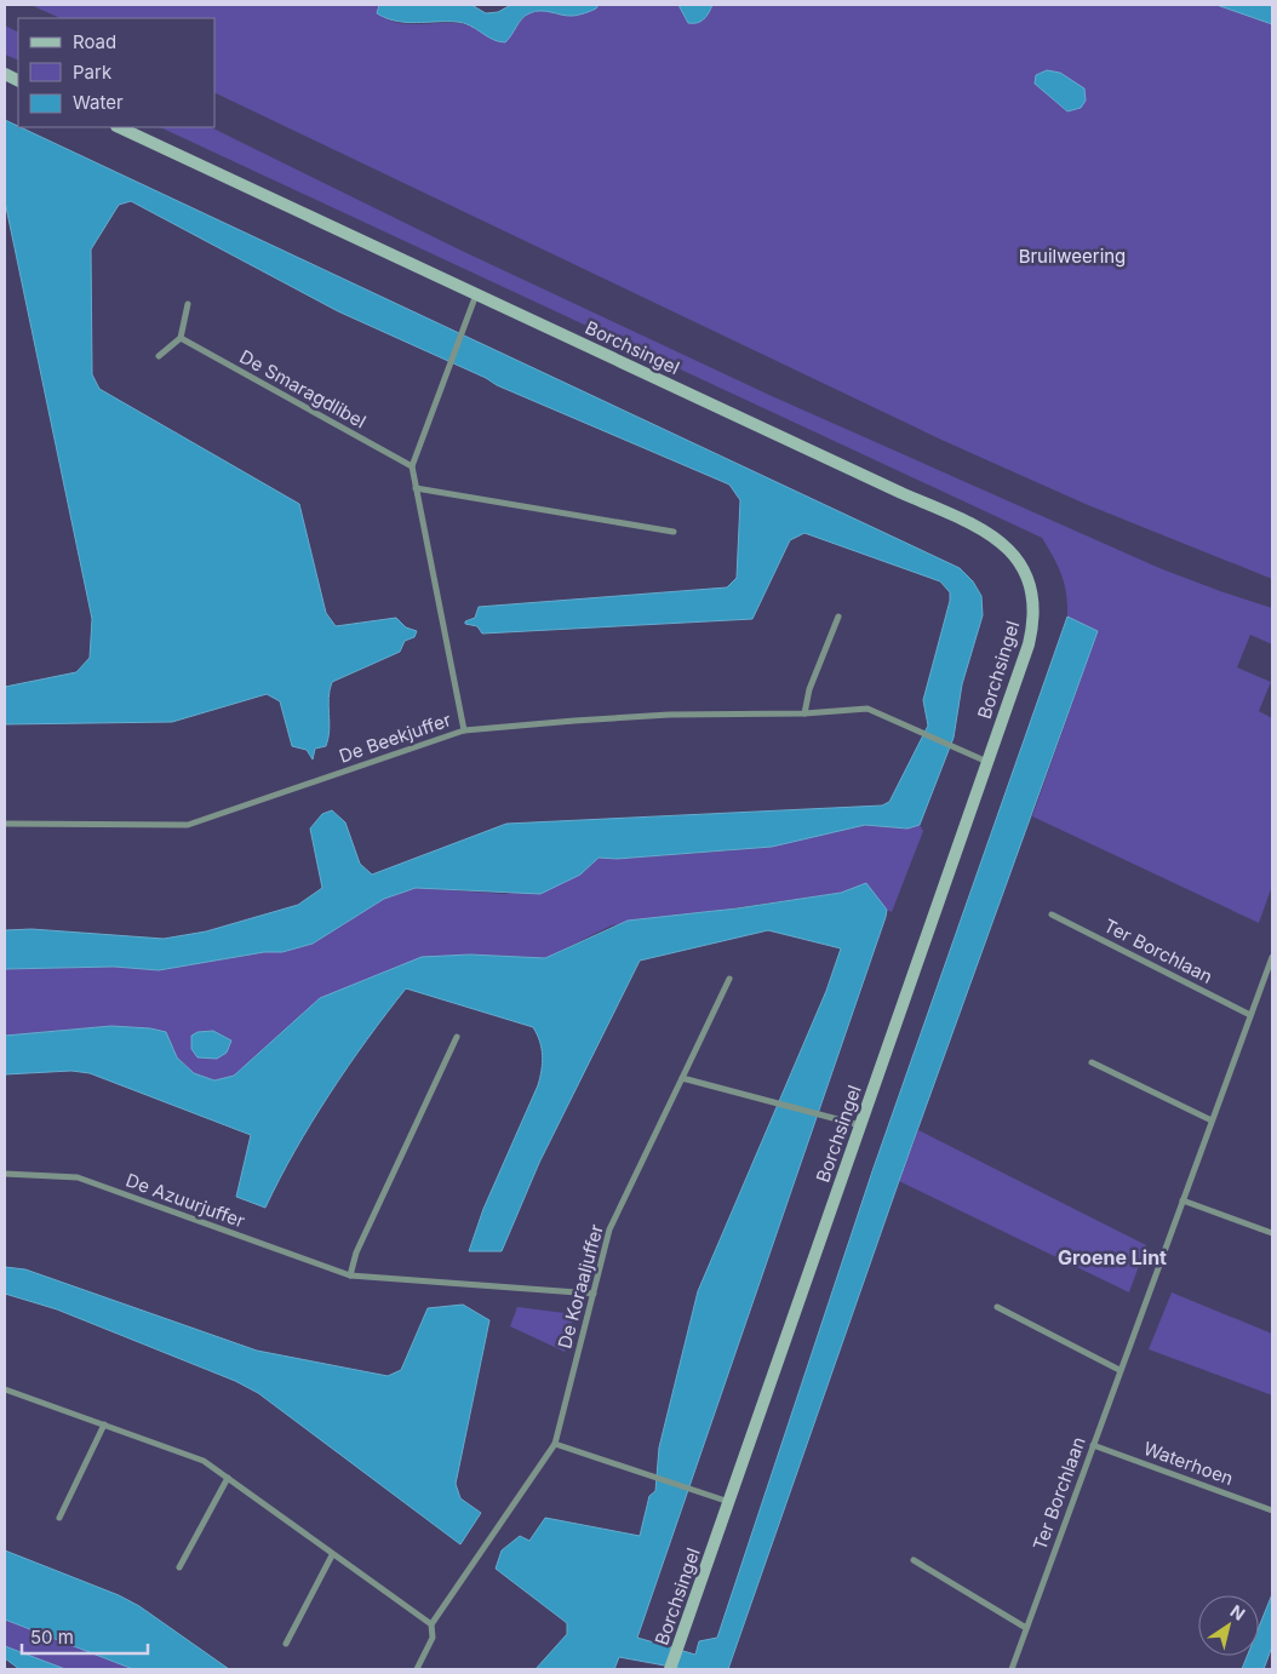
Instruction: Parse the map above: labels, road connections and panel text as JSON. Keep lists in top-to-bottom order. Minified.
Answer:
{"streets":{"main road":["Borchsingel"],"street":["De Smaragdlibel","De Beekjuffer","Ter Borchlaan","De Azuurjuffer","De Koraaljuffer","Waterhoen"]},"crossings":[["Borchsingel","De Beekjuffer"],["Ter Borchlaan","Waterhoen"],["De Azuurjuffer","De Koraaljuffer"]],"districts":["Groene Lint"],"parks":["Bruilweering"],"legend":["Road","Park","Water"],"scale_bar":"50 m","north":"top right"}
